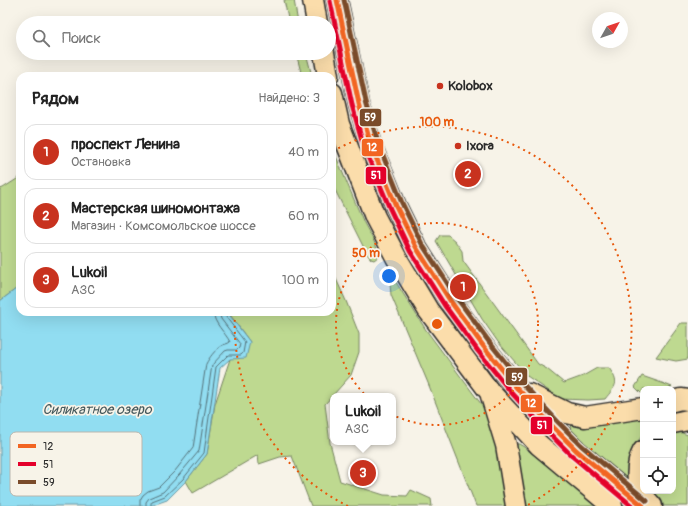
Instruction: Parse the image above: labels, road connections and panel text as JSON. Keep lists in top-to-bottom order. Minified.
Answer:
{"water":["Силикатное озеро"],"places":["Kolobox","Ixora"],"lines":["transit line 12","transit line 59","transit line 51"],"legend":["12","51","59"],"north":"top right","page":{"search":"Поиск","heading":["Рядом","Найдено: 3"],"list":[{"mark":"1","name":"проспект Ленина","note":"Остановка","value":"40 m"},{"mark":"2","name":"Мастерская шиномонтажа","note":"Магазин · Комсомольское шоссе","value":"60 m"},{"mark":"3","name":"Lukoil","note":"АЗС","value":"100 m"}],"pins":["2","1","3"],"map_buttons":["+","−"],"popup":["Lukoil","АЗС"]},"rings":["100 m","50 m"]}
